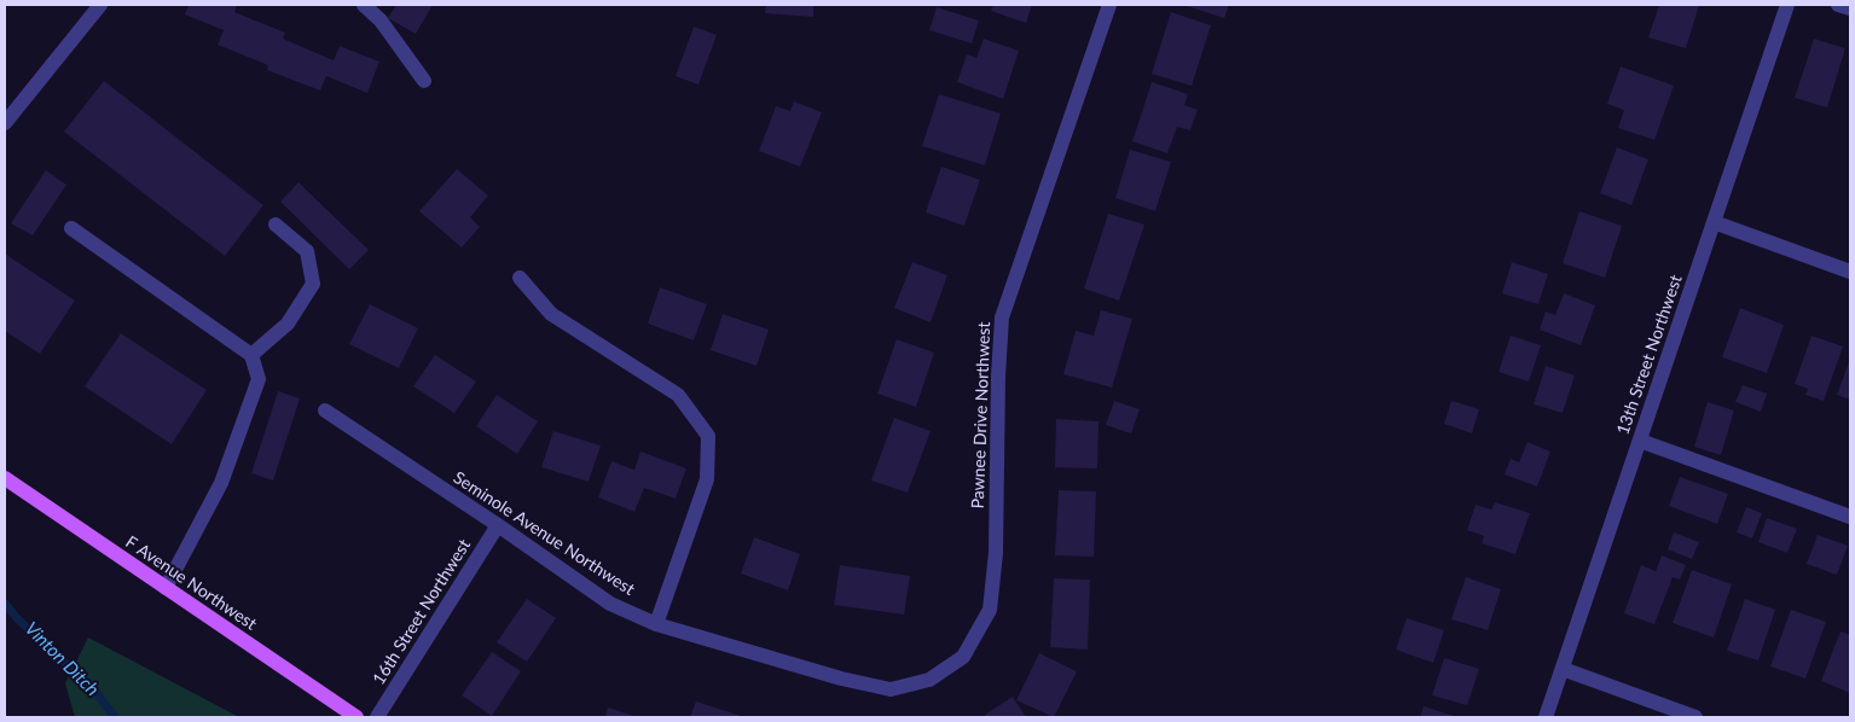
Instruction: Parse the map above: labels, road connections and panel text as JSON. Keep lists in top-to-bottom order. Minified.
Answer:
{"streets":{"main road":["F Avenue Northwest"],"street":["13th Street Northwest","Pawnee Drive Northwest","Seminole Avenue Northwest","16th Street Northwest"]},"crossings":[["Pawnee Drive Northwest","Seminole Avenue Northwest"],["Seminole Avenue Northwest","16th Street Northwest"]],"water":["Vinton Ditch"]}
